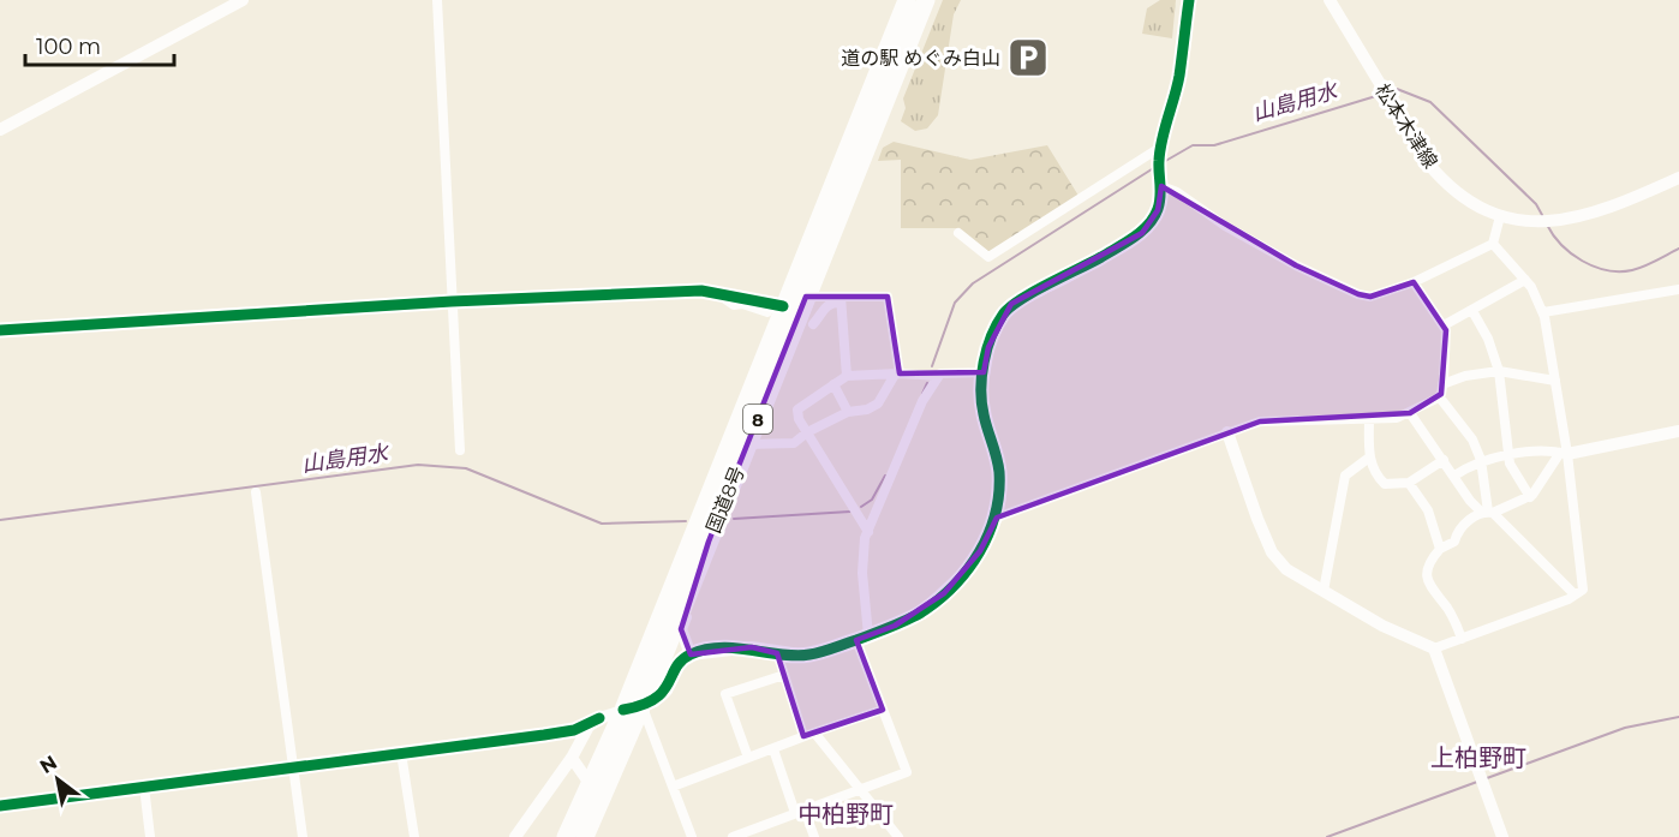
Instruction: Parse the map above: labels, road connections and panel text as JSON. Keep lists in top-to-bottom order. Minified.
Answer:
{"streets":{"highway":["8","国道8号"],"street":["松本木津線"]},"districts":["上柏野町","中柏野町"],"water":["山島用水"],"places":{"parking":["道の駅 めぐみ白山"]},"scale_bar":"100 m","north":"top left"}
